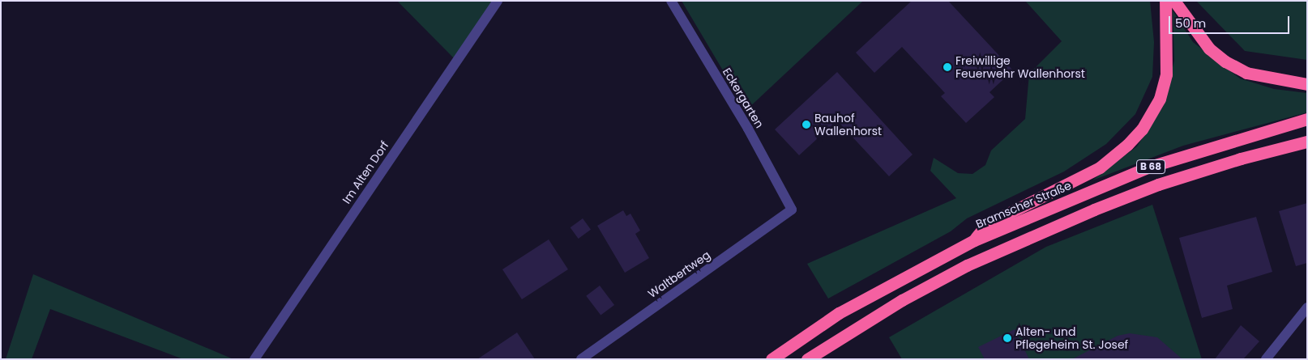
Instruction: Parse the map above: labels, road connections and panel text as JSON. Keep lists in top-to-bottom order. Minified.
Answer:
{"streets":{"highway":["B 68","Bramscher Straße"],"street":["Eckergarten","Im Alten Dorf","Waltbertweg"]},"crossings":[["Eckergarten","Waltbertweg"]],"places":["Freiwillige Feuerwehr Wallenhorst","Bauhof Wallenhorst","Alten- und Pflegeheim St. Josef"],"scale_bar":"50 m"}
